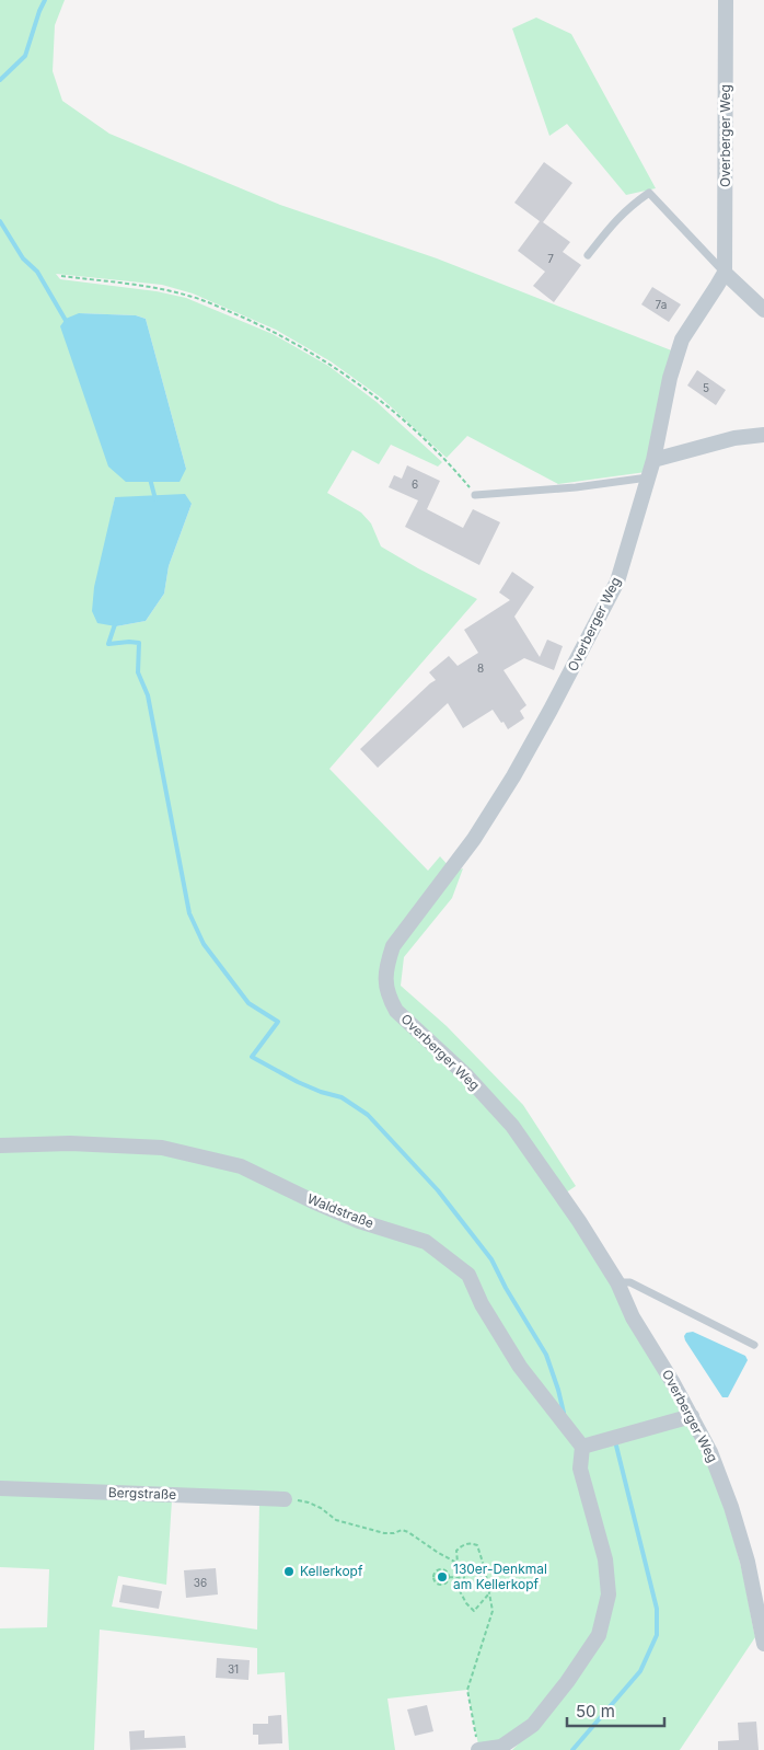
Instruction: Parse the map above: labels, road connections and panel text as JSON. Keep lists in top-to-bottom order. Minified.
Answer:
{"streets":{"street":["Overberger Weg","Waldstraße","Bergstraße"]},"places":["Kellerkopf","130er-Denkmal am Kellerkopf"],"house_numbers":["7","7a","5","6","8","36","31"],"scale_bar":"50 m"}
